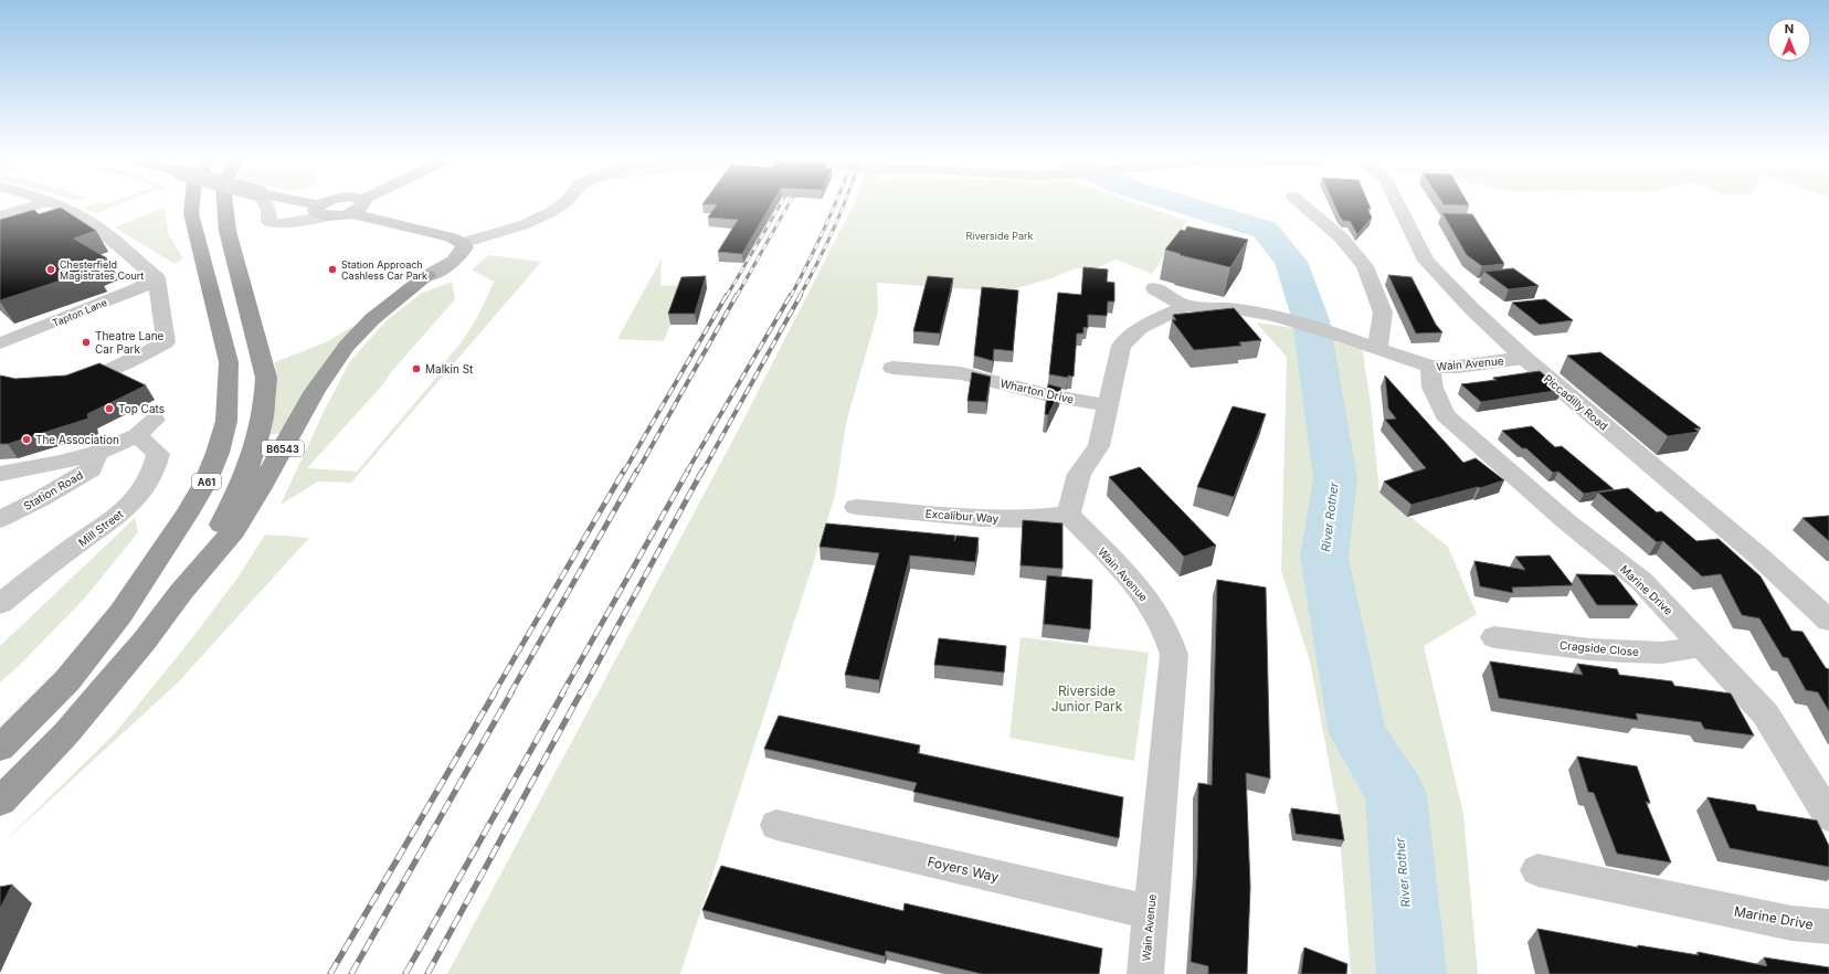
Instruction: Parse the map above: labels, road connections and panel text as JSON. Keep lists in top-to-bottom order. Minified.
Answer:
{"streets":{"highway":["B6543","A61"],"street":["Tapton Lane","Wain Avenue","Wharton Drive","Piccadilly Road","Station Road","Excalibur Way","Mill Street","Marine Drive","Cragside Close","Foyers Way"]},"crossings":[["Wain Avenue","Wharton Drive"],["Wain Avenue","Piccadilly Road"],["Wain Avenue","Excalibur Way"],["Wain Avenue","Marine Drive"],["Wain Avenue","Foyers Way"],["B6543","A61"],["Station Road","Mill Street"],["Marine Drive","Cragside Close"]],"water":["River Rother"],"parks":["Riverside Park","Riverside Junior Park"],"places":["Chesterfield Magistrates Court","Station Approach Cashless Car Park","Theatre Lane Car Park","Malkin St","Top Cats","The Association"],"north":"top"}
